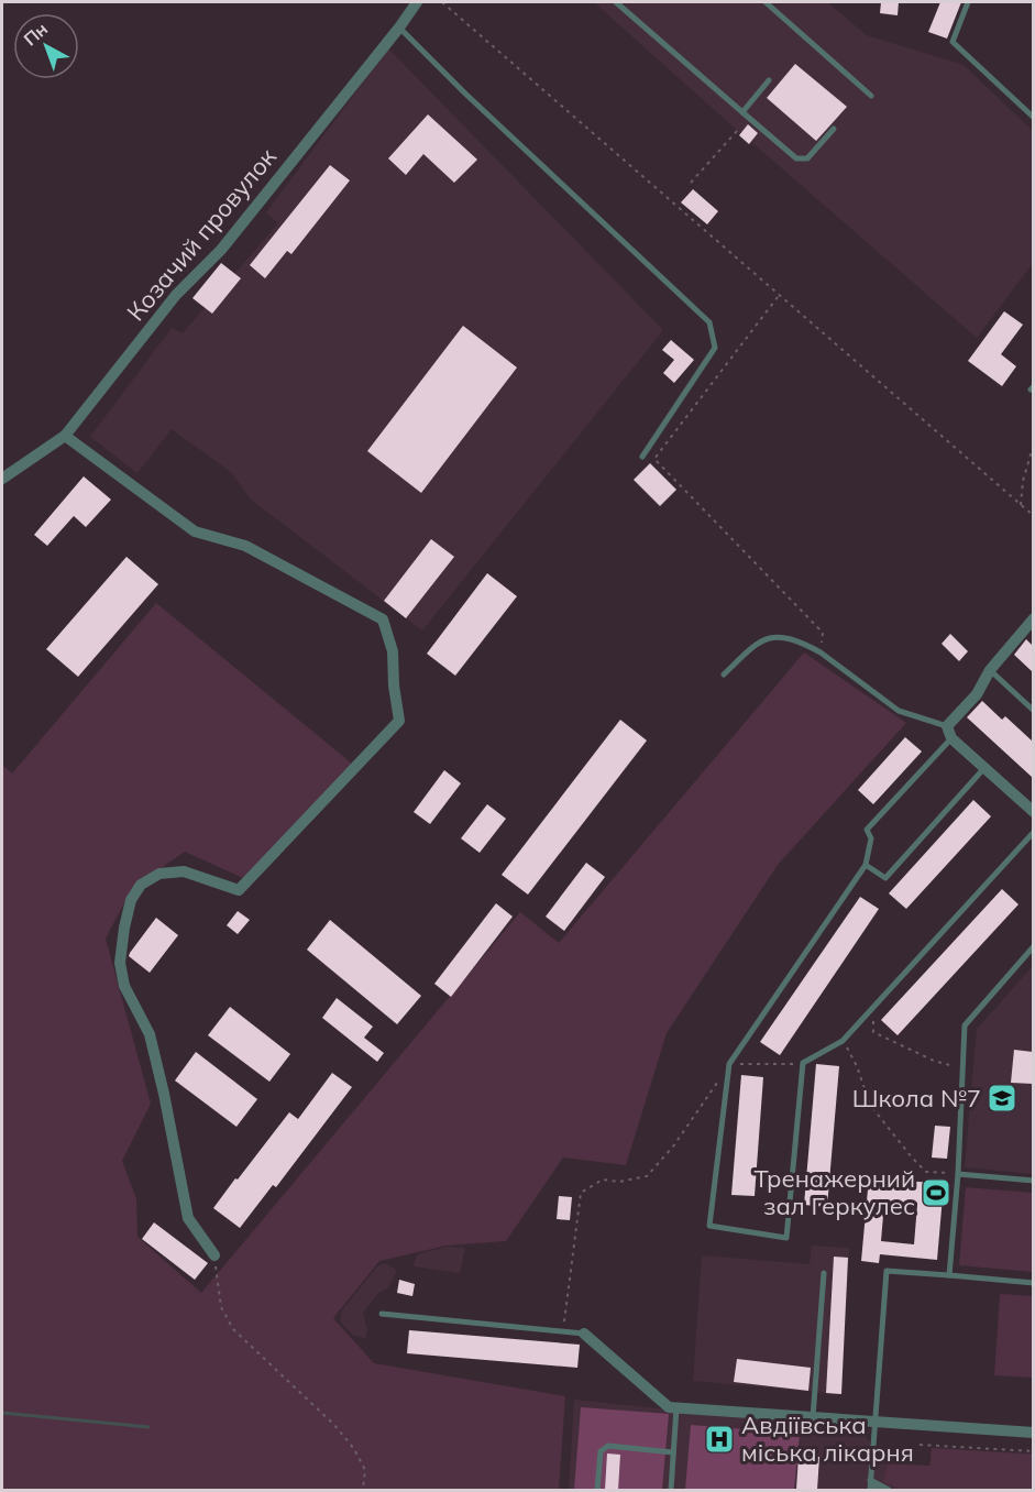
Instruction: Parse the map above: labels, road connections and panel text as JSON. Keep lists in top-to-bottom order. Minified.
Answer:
{"streets":{"street":["Козачий провулок"]},"places":{"school or university":["Школа №7"],"sports":["Тренажерний зал Геркулес"],"hospital":["Авдіївська міська лікарня"]},"north":"top left"}
